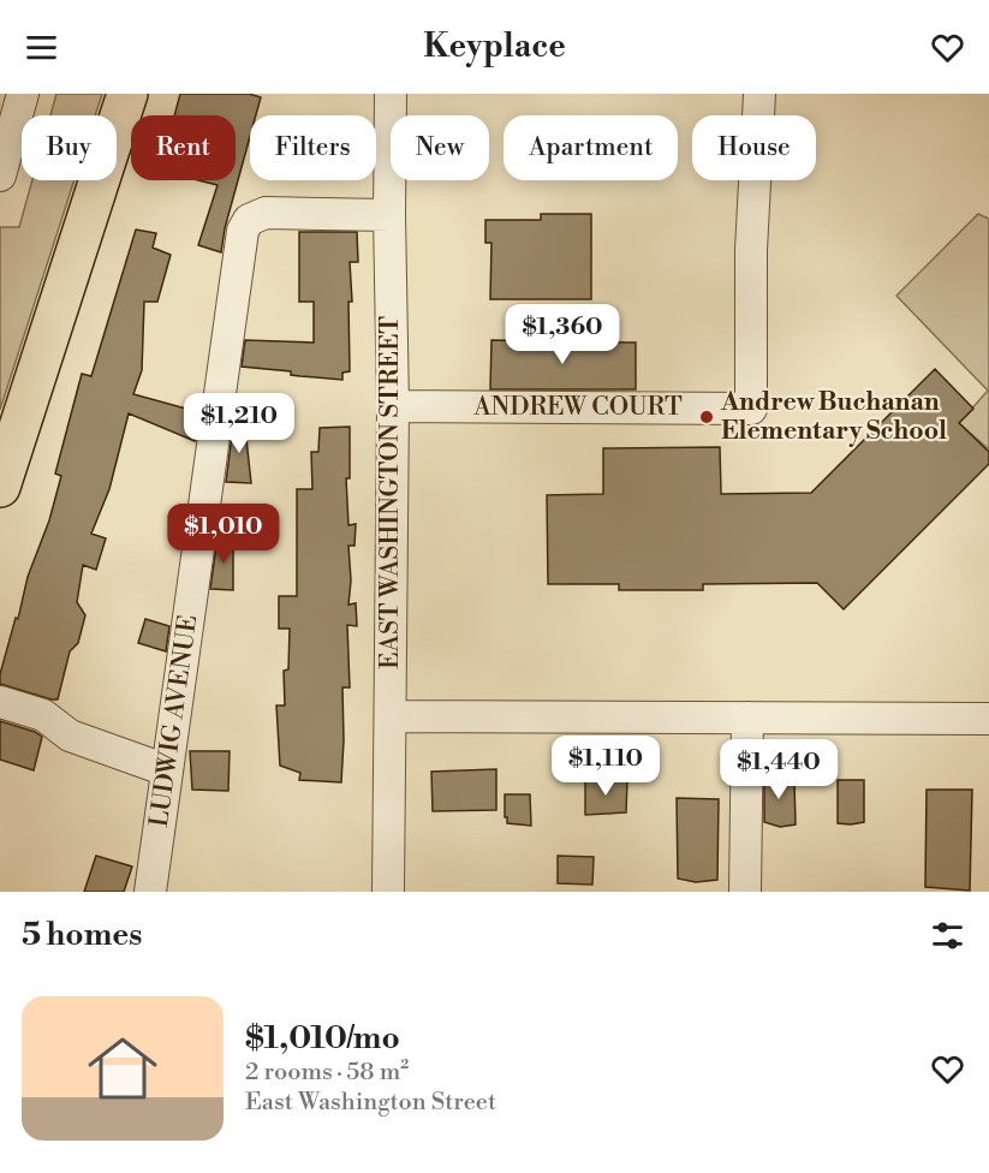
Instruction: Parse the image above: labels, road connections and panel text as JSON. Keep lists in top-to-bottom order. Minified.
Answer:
{"streets":{"street":["ANDREW COURT","EAST WASHINGTON STREET","LUDWIG AVENUE"]},"crossings":[["ANDREW COURT","EAST WASHINGTON STREET"],["EAST WASHINGTON STREET","LUDWIG AVENUE"]],"places":["Andrew Buchanan Elementary School"],"page":{"header":"Keyplace","chip":["Buy","Rent","Filters","New","Apartment","House"],"price":["$1,360","$1,210","$1,010","$1,110","$1,440"],"heading":"5 homes","list":[{"name":"$1,010/mo","note":"2 rooms · 58 m² · East Washington Street"}]}}
